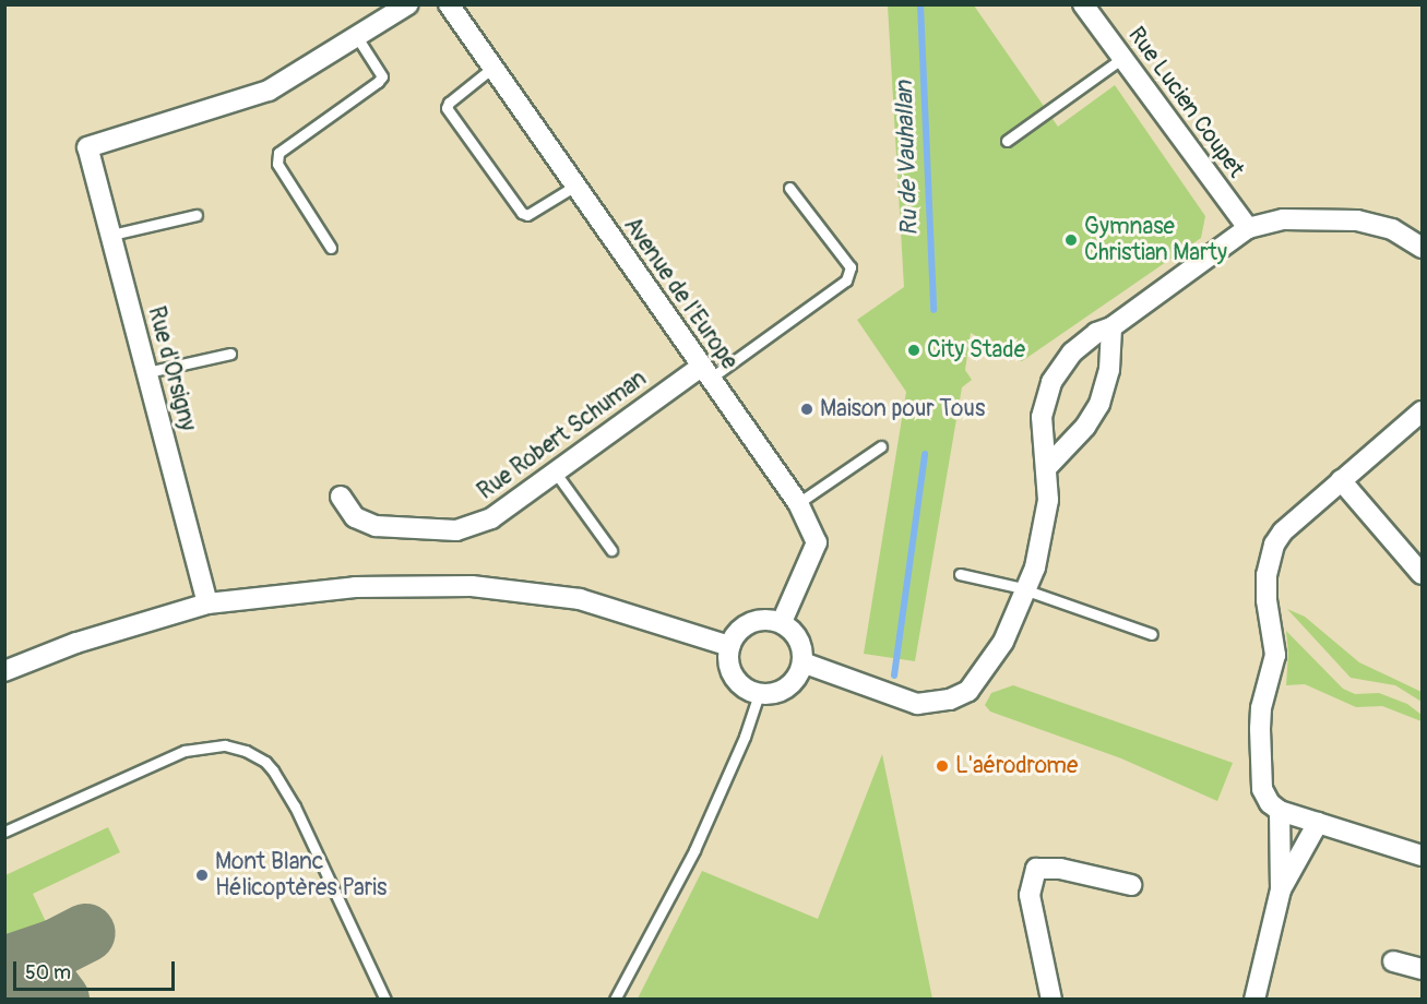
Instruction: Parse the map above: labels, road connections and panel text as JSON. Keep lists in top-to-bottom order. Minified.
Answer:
{"streets":{"street":["Rue Lucien Coupet","Avenue de l'Europe","Rue d'Orsigny","Rue Robert Schuman"]},"crossings":[["Avenue de l'Europe","Rue Robert Schuman"]],"water":["Ru de Vauhallan"],"places":["Gymnase Christian Marty","City Stade","Maison pour Tous","L'aérodrome","Mont Blanc Hélicoptères Paris"],"scale_bar":"50 m"}
